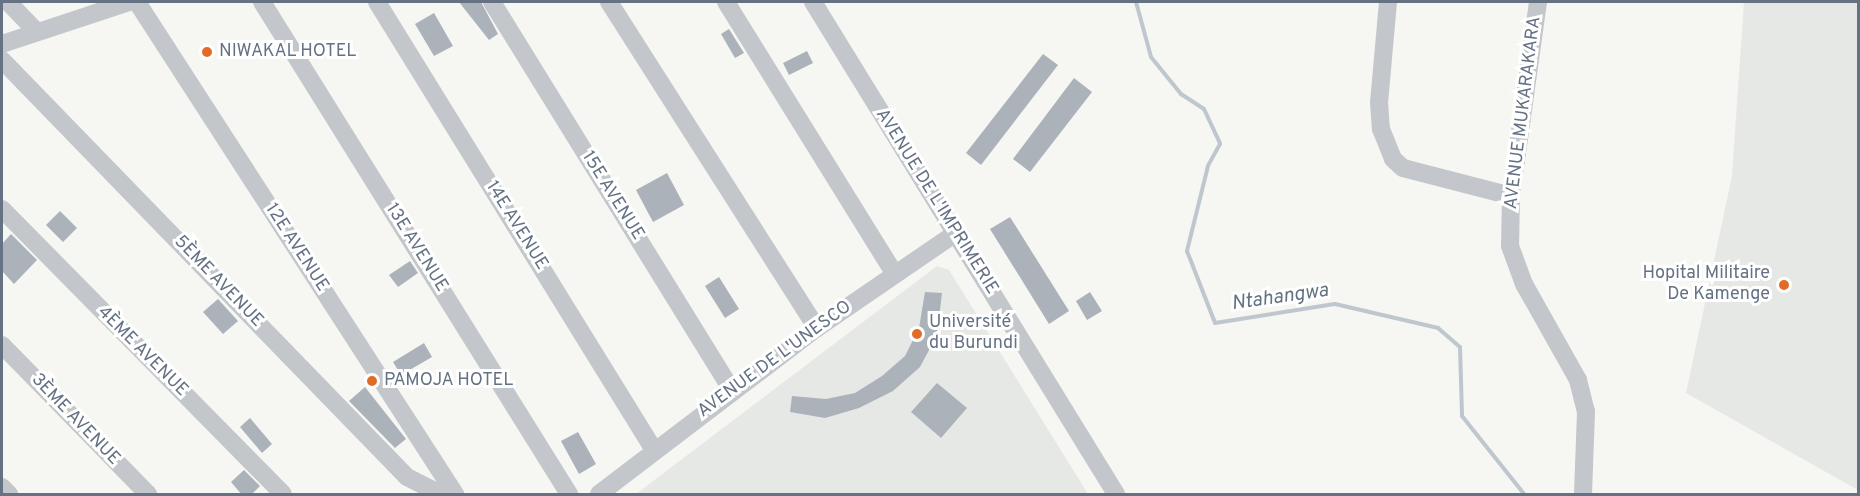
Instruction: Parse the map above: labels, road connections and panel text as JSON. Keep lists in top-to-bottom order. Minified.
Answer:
{"streets":{"street":["AVENUE MUKARAKARA","15E AVENUE","AVENUE DE L'IMPRIMERIE","14E AVENUE","12E AVENUE","13E AVENUE","5ÈME AVENUE","4ÈME AVENUE","AVENUE DE L'UNESCO","3ÈME AVENUE"]},"crossings":[["15E AVENUE","AVENUE DE L'UNESCO"],["AVENUE DE L'IMPRIMERIE","AVENUE DE L'UNESCO"],["14E AVENUE","AVENUE DE L'UNESCO"]],"water":["Ntahangwa"],"places":["NIWAKAL HOTEL","Hopital Militaire De Kamenge","Université du Burundi","PAMOJA HOTEL"]}
